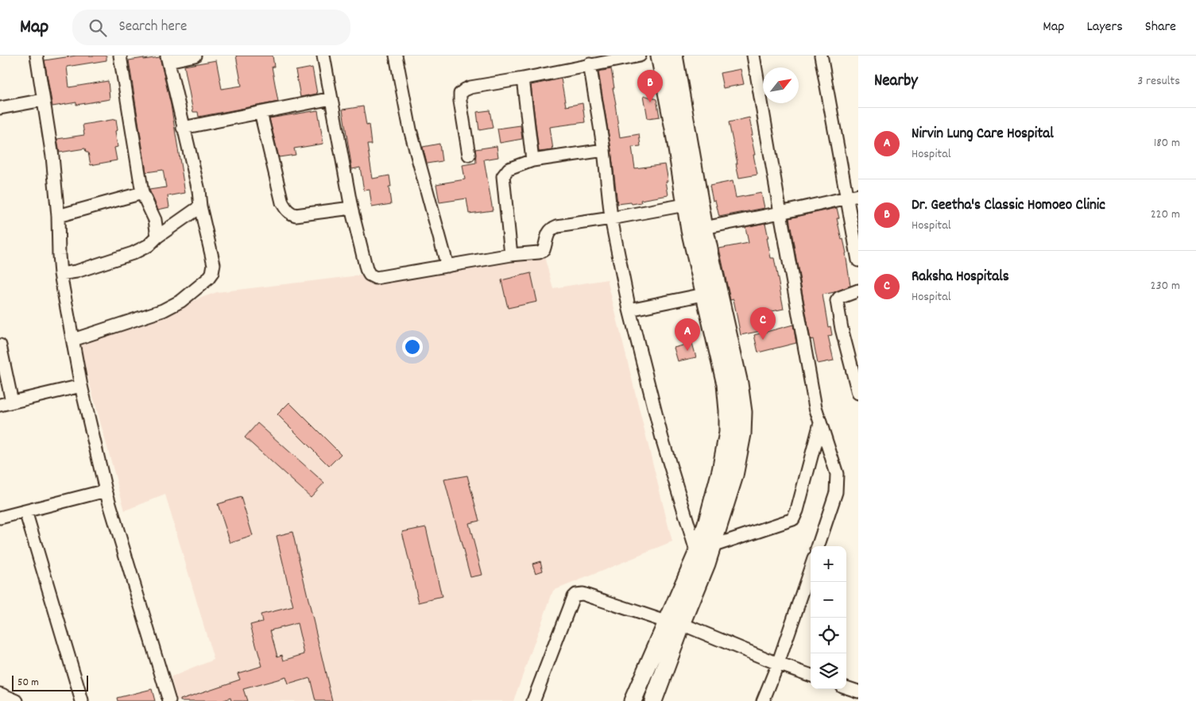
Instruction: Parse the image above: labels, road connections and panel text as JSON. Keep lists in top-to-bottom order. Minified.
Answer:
{"scale_bar":"50 m","north":"top right","page":{"header":"Map","search":"Search here","nav":["Map","Layers","Share"],"heading":["Nearby","3 results"],"pins":["B","C","A"],"list":[{"mark":"A","name":"Nirvin Lung Care Hospital","note":"Hospital","value":"180 m"},{"mark":"B","name":"Dr. Geetha's Classic Homoeo Clinic","note":"Hospital","value":"220 m"},{"mark":"C","name":"Raksha Hospitals","note":"Hospital","value":"230 m"}],"map_buttons":["+","−"],"scale":"50 m"}}
